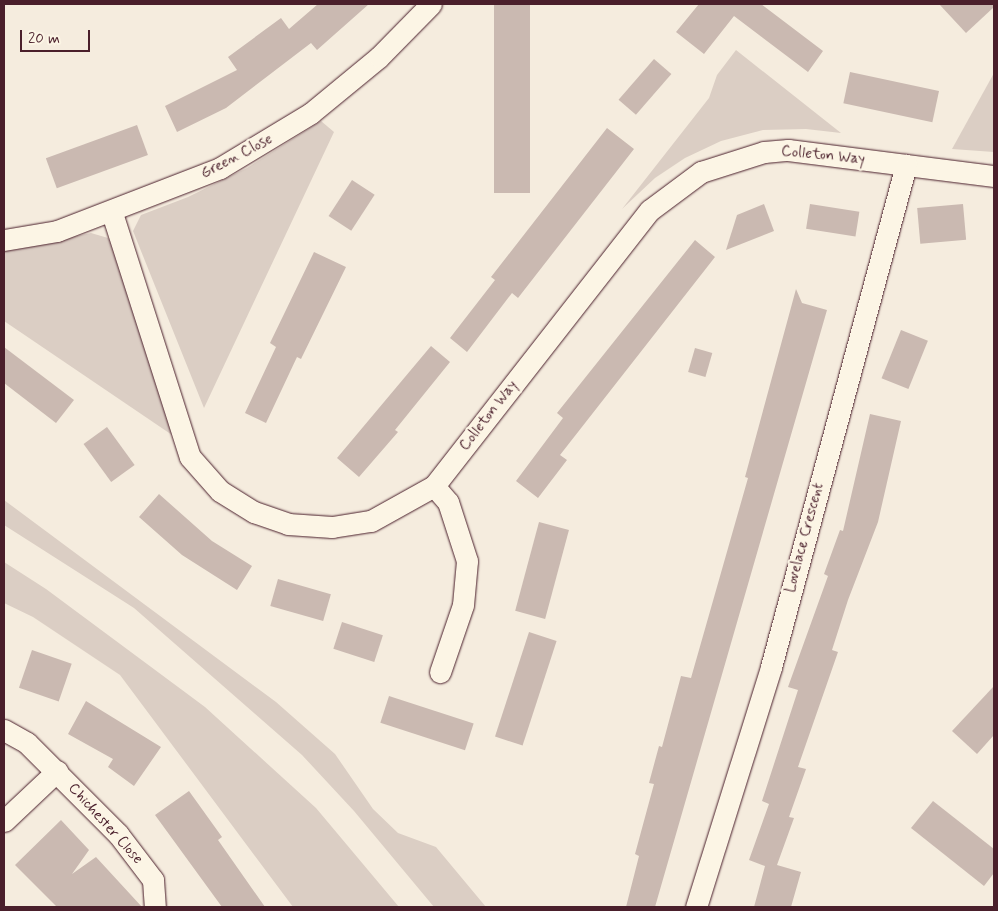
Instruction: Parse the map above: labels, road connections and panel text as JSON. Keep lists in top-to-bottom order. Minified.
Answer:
{"streets":{"street":["Colleton Way","Green Close","Lovelace Crescent","Chichester Close"]},"crossings":[["Colleton Way","Green Close"],["Colleton Way","Lovelace Crescent"]],"scale_bar":"20 m"}
